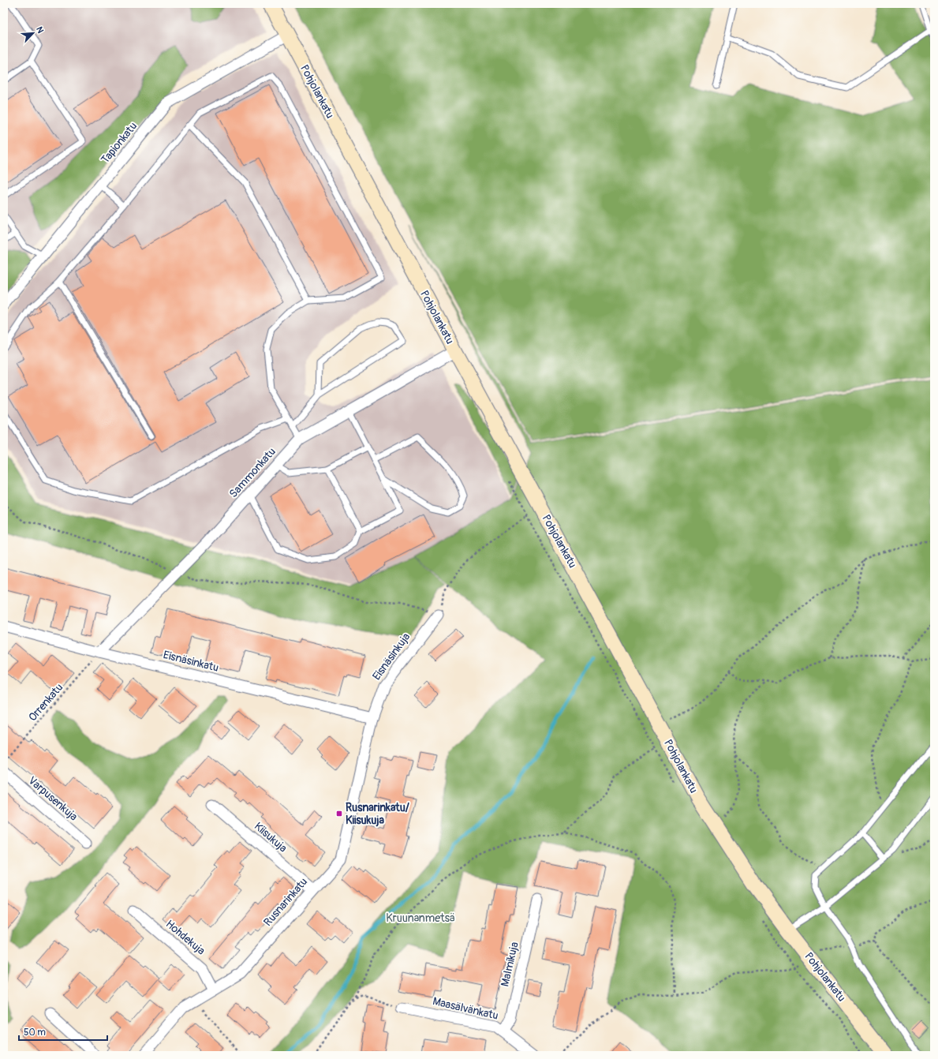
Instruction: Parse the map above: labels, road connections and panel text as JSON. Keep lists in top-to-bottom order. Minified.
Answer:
{"streets":{"main road":["Pohjolankatu"],"street":["Tapionkatu","Sammonkatu","Eisnäsinkuja","Eisnäsinkatu","Varpusenkuja","Kiisukuja","Rusnarinkatu","Hohdekuja","Malmikuja","Maasälvänkatu"],"path":["Orrenkatu"]},"crossings":[["Pohjolankatu","Tapionkatu"],["Pohjolankatu","Sammonkatu"],["Sammonkatu","Eisnäsinkatu"],["Sammonkatu","Orrenkatu"],["Eisnäsinkuja","Eisnäsinkatu"],["Eisnäsinkuja","Rusnarinkatu"],["Eisnäsinkatu","Orrenkatu"],["Eisnäsinkatu","Rusnarinkatu"],["Kiisukuja","Rusnarinkatu"],["Rusnarinkatu","Hohdekuja"],["Malmikuja","Maasälvänkatu"]],"parks":["Kruunanmetsä"],"places":{"transit":["Rusnarinkatu/ Kiisukuja"]},"scale_bar":"50 m","north":"top right"}
